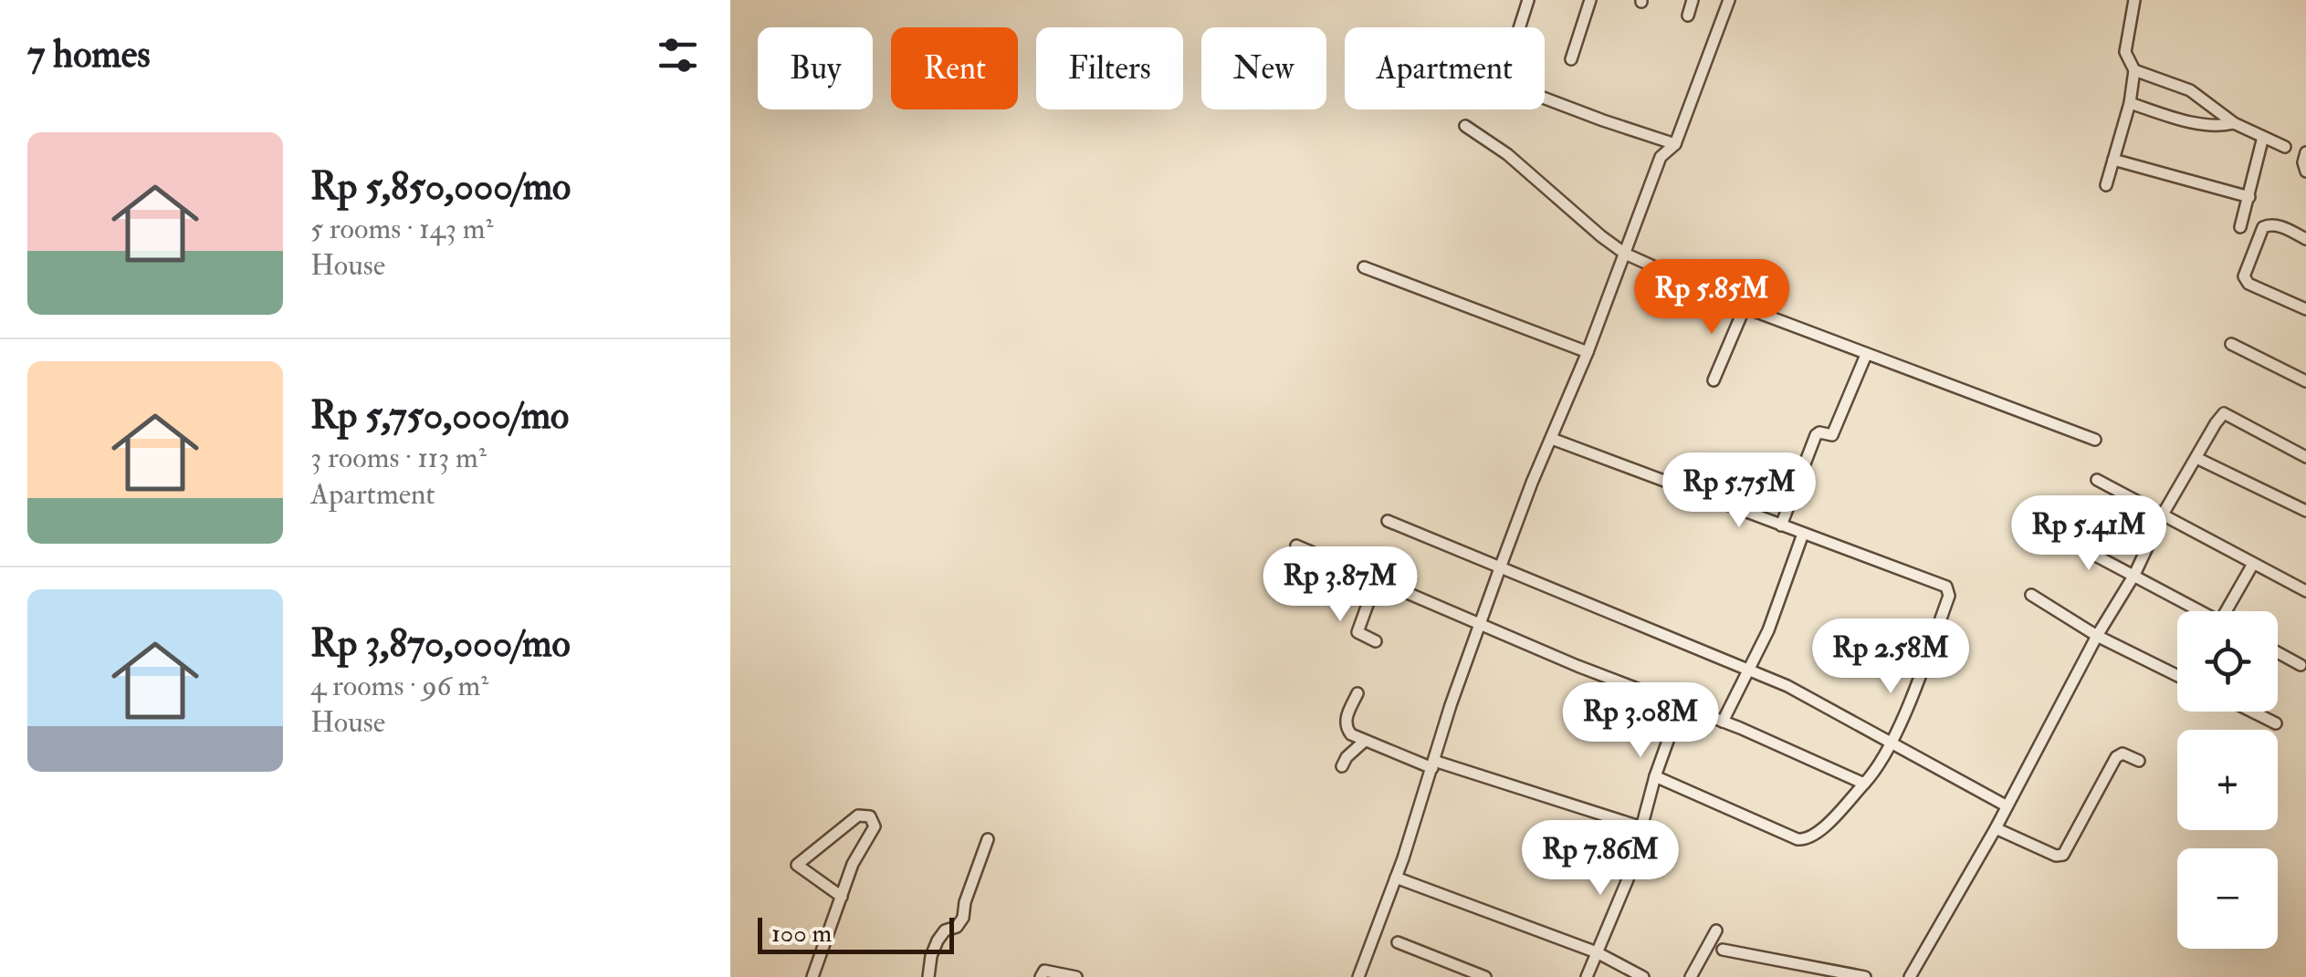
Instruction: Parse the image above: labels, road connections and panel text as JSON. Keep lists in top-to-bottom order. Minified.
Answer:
{"scale_bar":"100 m","page":{"heading":"7 homes","chip":["Buy","Rent","Filters","New","Apartment"],"list":[{"name":"Rp 5,850,000/mo","note":"5 rooms · 143 m² · House"},{"name":"Rp 5,750,000/mo","note":"3 rooms · 113 m² · Apartment"},{"name":"Rp 3,870,000/mo","note":"4 rooms · 96 m² · House"}],"price":["Rp 5.85M","Rp 5.75M","Rp 5.41M","Rp 3.87M","Rp 2.58M","Rp 3.08M","Rp 7.86M"],"map_buttons":["+","−"],"scale":"100 m"}}
